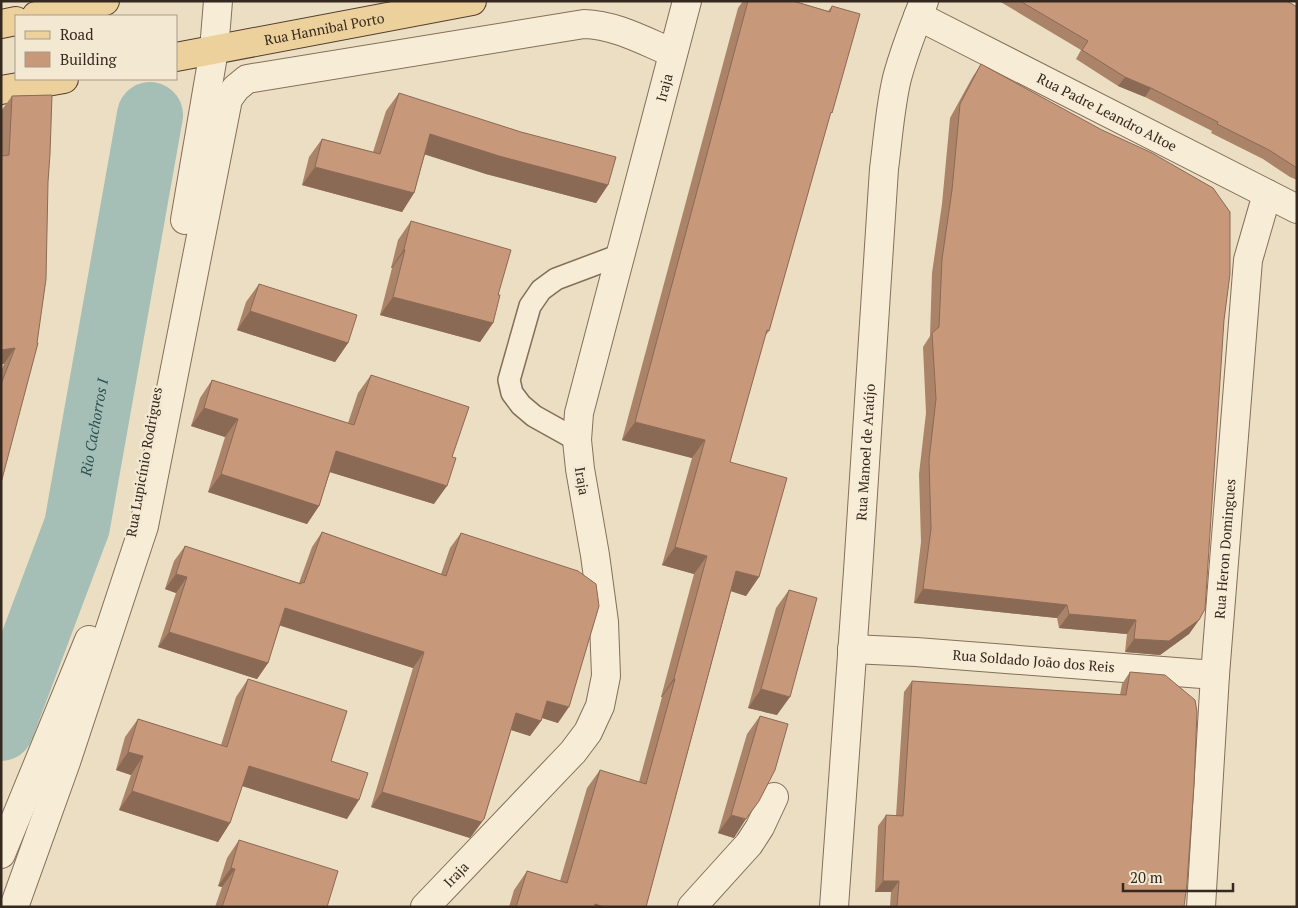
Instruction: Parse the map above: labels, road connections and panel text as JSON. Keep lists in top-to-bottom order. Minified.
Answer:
{"streets":{"main road":["Rua Hannibal Porto"],"street":["Iraja","Rua Padre Leandro Altoe","Rua Manoel de Araújo","Rua Lupicínio Rodrigues","Rua Heron Domingues","Rua Soldado João dos Reis"]},"crossings":[["Rua Hannibal Porto","Rua Lupicínio Rodrigues"],["Rua Padre Leandro Altoe","Rua Manoel de Araújo"],["Rua Padre Leandro Altoe","Rua Heron Domingues"],["Rua Manoel de Araújo","Rua Soldado João dos Reis"],["Rua Heron Domingues","Rua Soldado João dos Reis"]],"water":["Rio Cachorros I"],"legend":["Road","Building"],"scale_bar":"20 m"}
